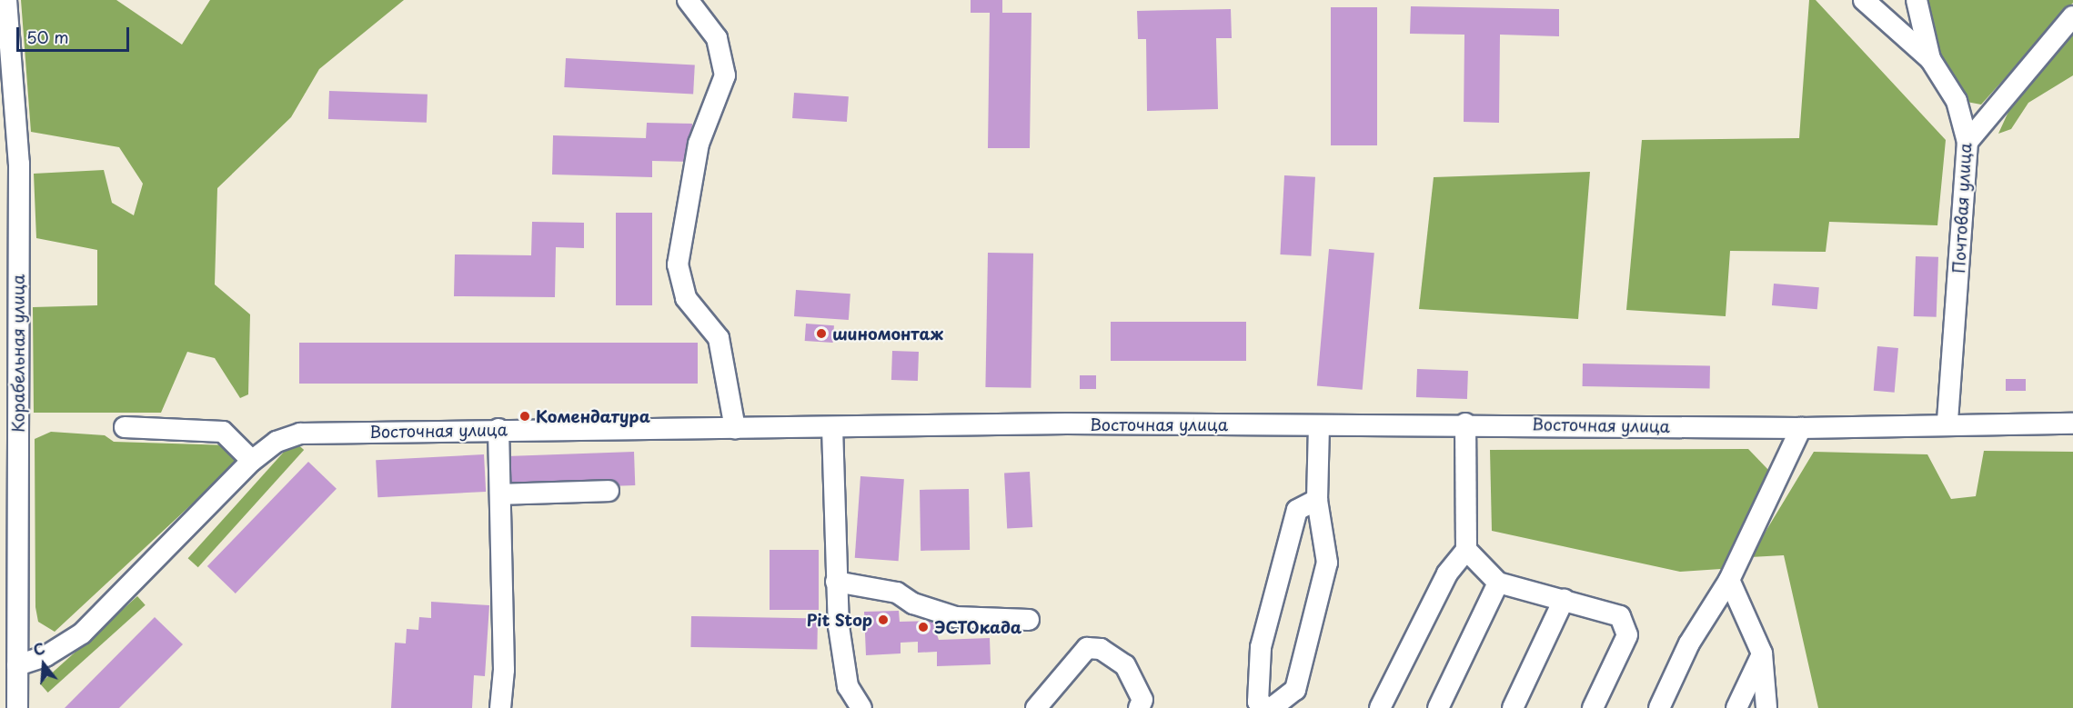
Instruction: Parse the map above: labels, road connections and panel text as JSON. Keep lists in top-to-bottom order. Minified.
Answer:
{"streets":{"street":["Почтовая улица","Корабельная улица","Восточная улица"]},"crossings":[["Почтовая улица","Восточная улица"],["Корабельная улица","Восточная улица"]],"places":["шиномонтаж","Комендатура","Pit Stop","ЭСТОкада"],"scale_bar":"50 m","north":"top"}
